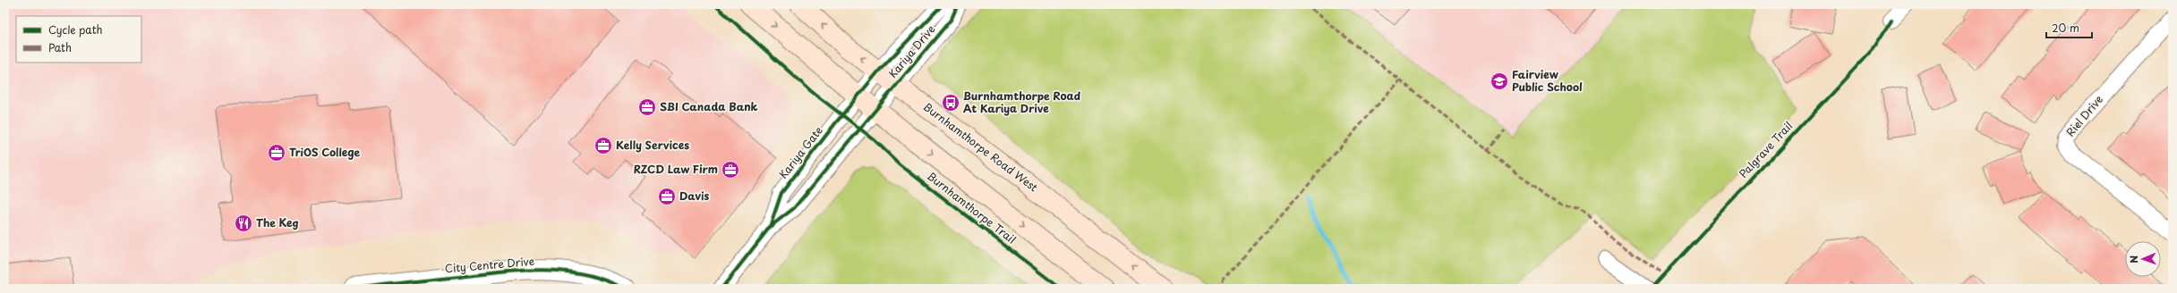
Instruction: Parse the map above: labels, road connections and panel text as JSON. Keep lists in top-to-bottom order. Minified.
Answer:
{"streets":{"main road":["Burnhamthorpe Road West"],"street":["Kariya Drive","Riel Drive","Kariya Gate","City Centre Drive"],"cycle path":["Palgrave Trail","Burnhamthorpe Trail"]},"crossings":[["Kariya Drive","Burnhamthorpe Road West"],["Kariya Drive","Kariya Gate"]],"places":{"school or university":["Fairview Public School"],"bus stop":["Burnhamthorpe Road At Kariya Drive"],"office":["SBI Canada Bank","Kelly Services","TriOS College","RZCD Law Firm","Davis"],"restaurant":["The Keg"]},"legend":["Cycle path","Path"],"scale_bar":"20 m","north":"left"}
